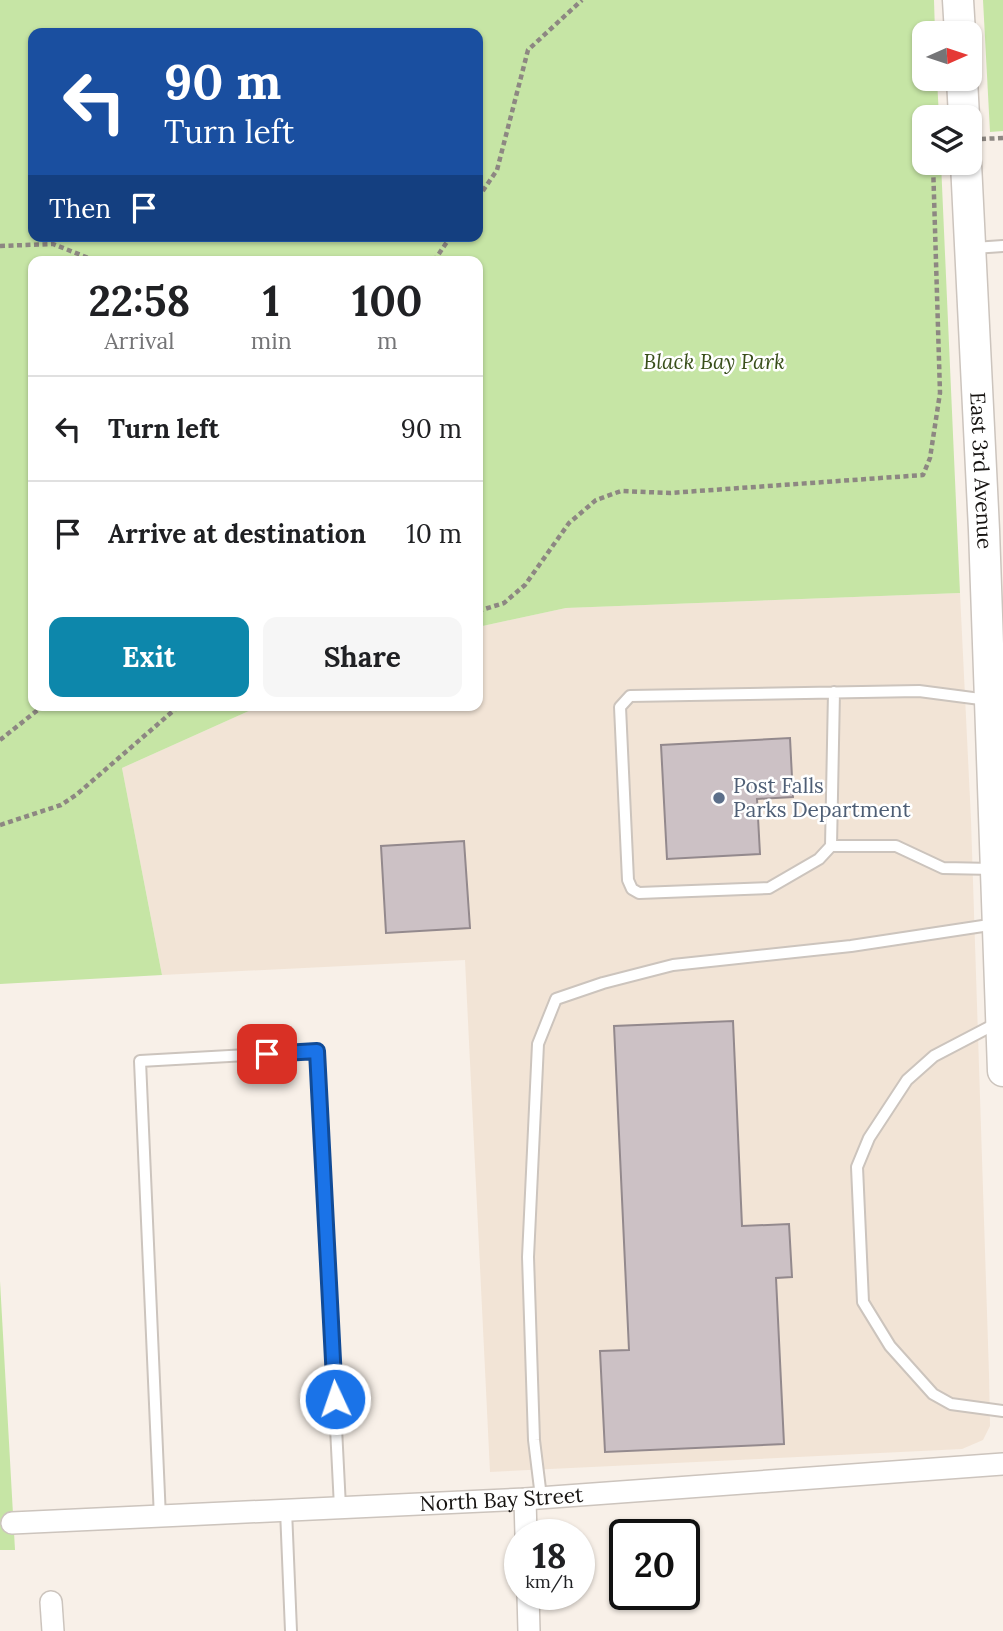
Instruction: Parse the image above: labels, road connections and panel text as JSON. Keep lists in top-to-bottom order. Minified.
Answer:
{"streets":{"street":["East 3rd Avenue","North Bay Street"]},"parks":["Black Bay Park"],"places":["Post Falls Parks Department"],"north":"right","page":{"turn":["90 m","Turn left"],"then":"Then","eta":["22:58","Arrival","1","min","100","m"],"list":[{"name":"Turn left","value":"90 m"},{"name":"Arrive at destination","value":"10 m"}],"buttons":["Exit","Share"],"speed":"18 km/h","limit":"20"}}
